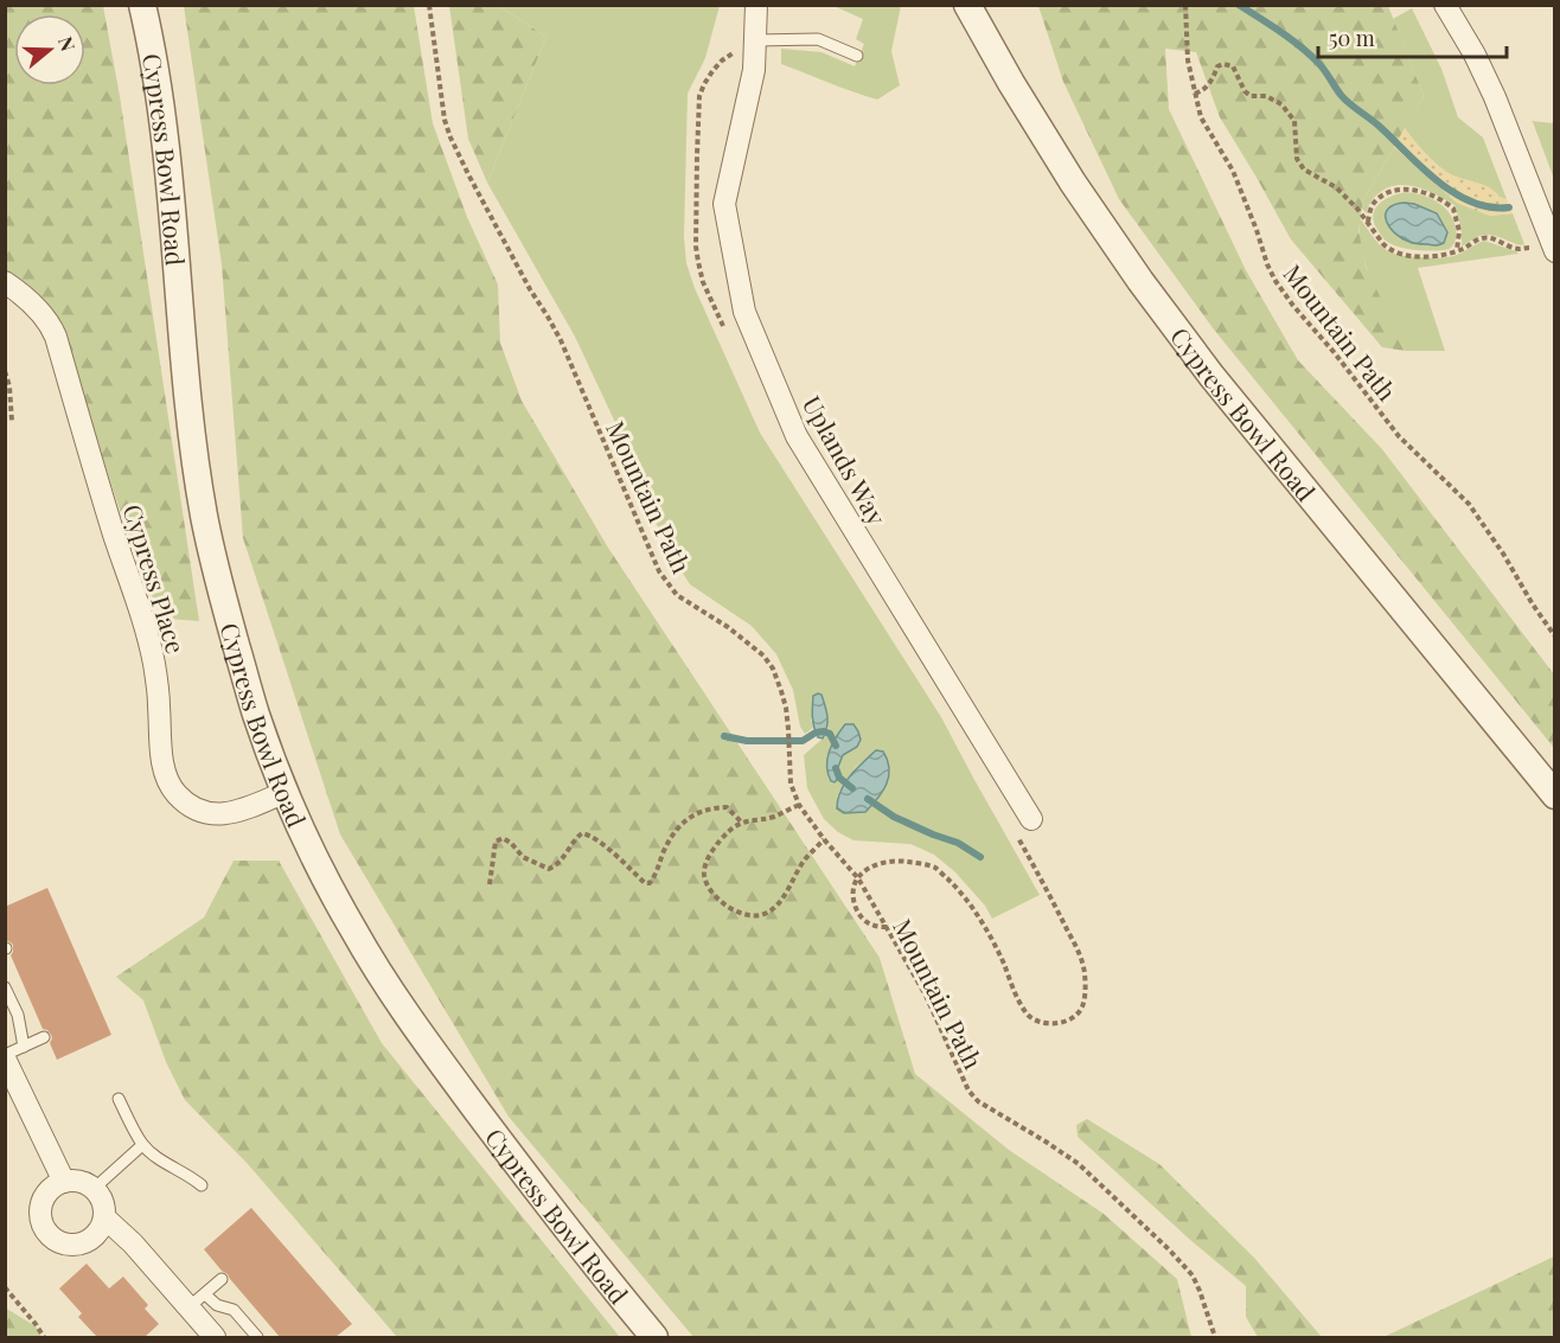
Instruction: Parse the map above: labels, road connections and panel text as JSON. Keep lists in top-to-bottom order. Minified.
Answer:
{"streets":{"street":["Cypress Bowl Road","Uplands Way","Cypress Place"],"path":["Mountain Path"]},"crossings":[["Cypress Bowl Road","Cypress Place"]],"scale_bar":"50 m","north":"right"}
